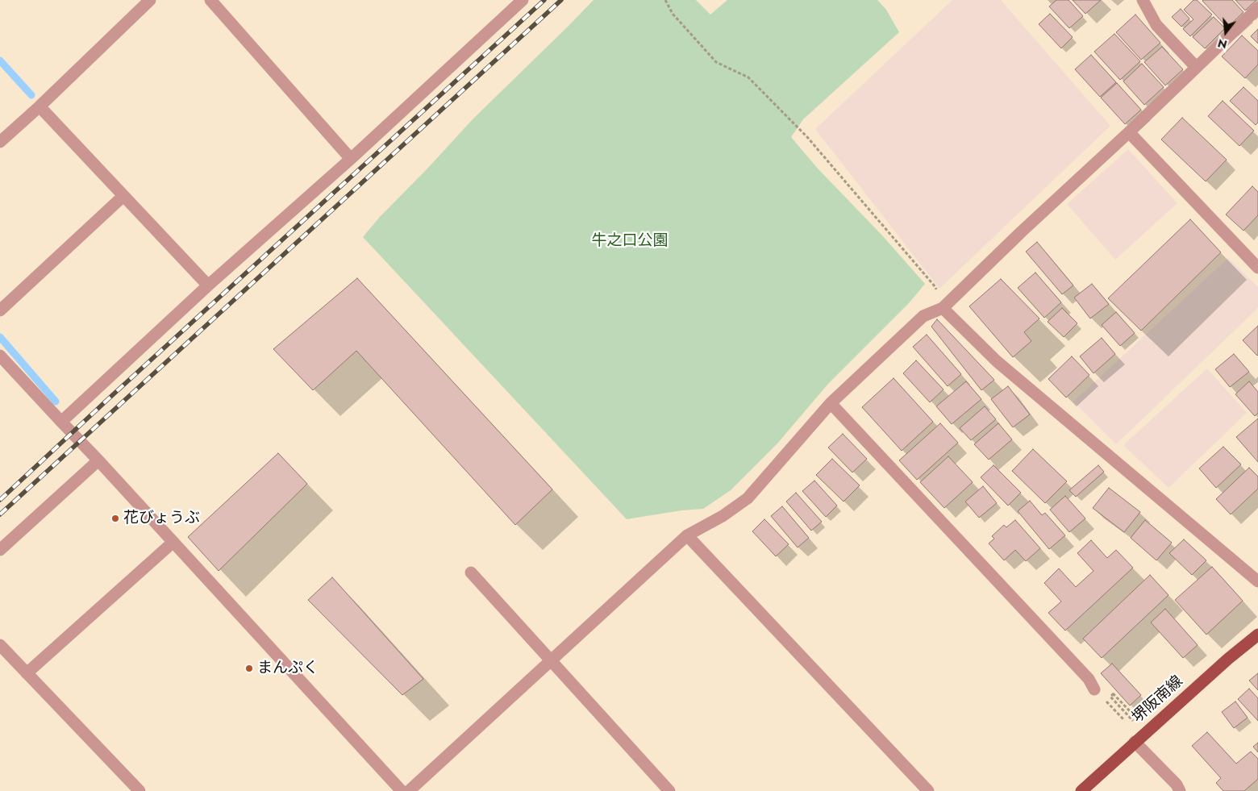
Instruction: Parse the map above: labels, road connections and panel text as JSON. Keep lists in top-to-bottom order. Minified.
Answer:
{"streets":{"main road":["堺阪南線"]},"parks":["牛之口公園"],"places":["花びょうぶ","まんぷく"],"north":"bottom"}
